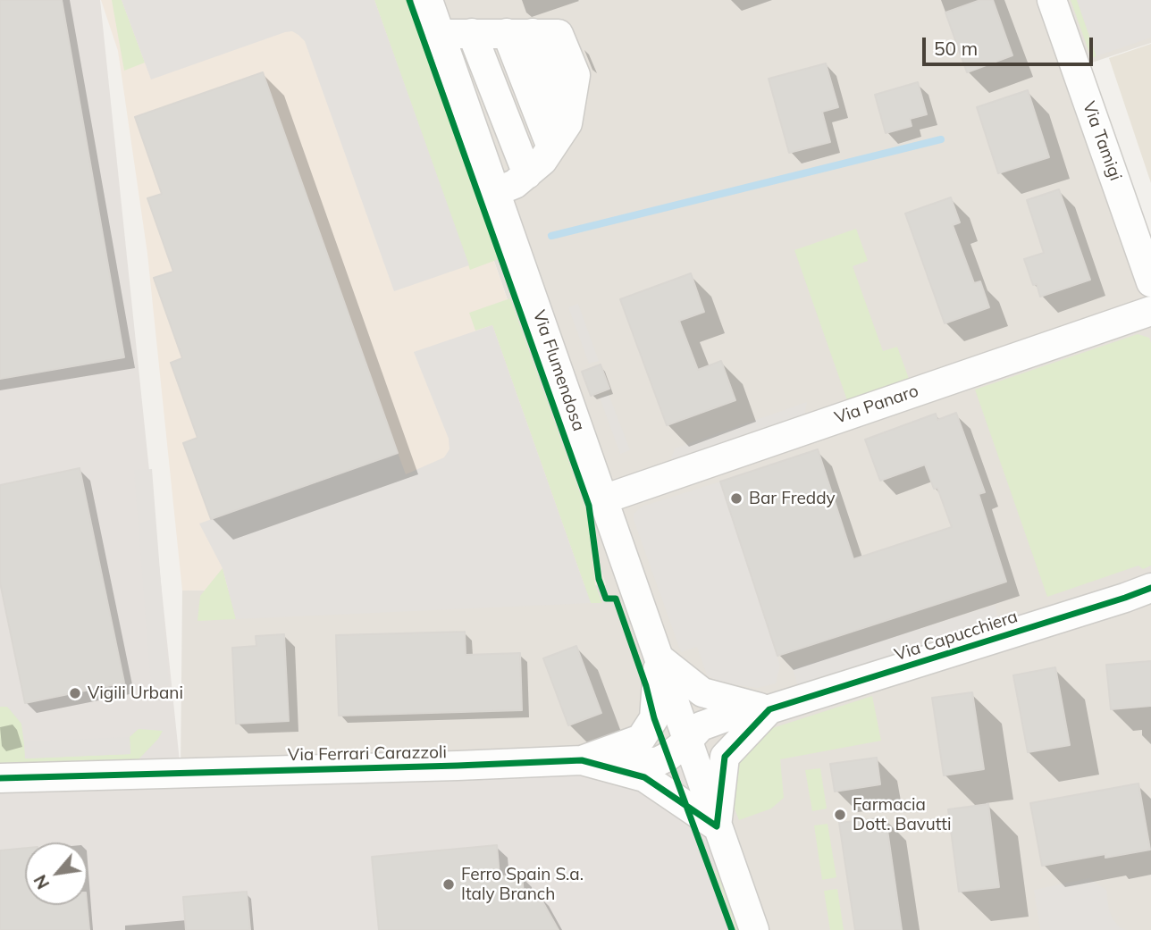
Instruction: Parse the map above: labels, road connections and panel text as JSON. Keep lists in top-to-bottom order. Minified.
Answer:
{"streets":{"street":["Via Tamigi","Via Flumendosa","Via Panaro","Via Capucchiera","Via Ferrari Carazzoli"]},"crossings":[["Via Flumendosa","Via Panaro"],["Via Flumendosa","Via Capucchiera"],["Via Flumendosa","Via Ferrari Carazzoli"],["Via Capucchiera","Via Ferrari Carazzoli"]],"places":["Bar Freddy","Vigili Urbani","Farmacia Dott. Bavutti","Ferro Spain S.a. Italy Branch"],"scale_bar":"50 m","north":"bottom left"}
